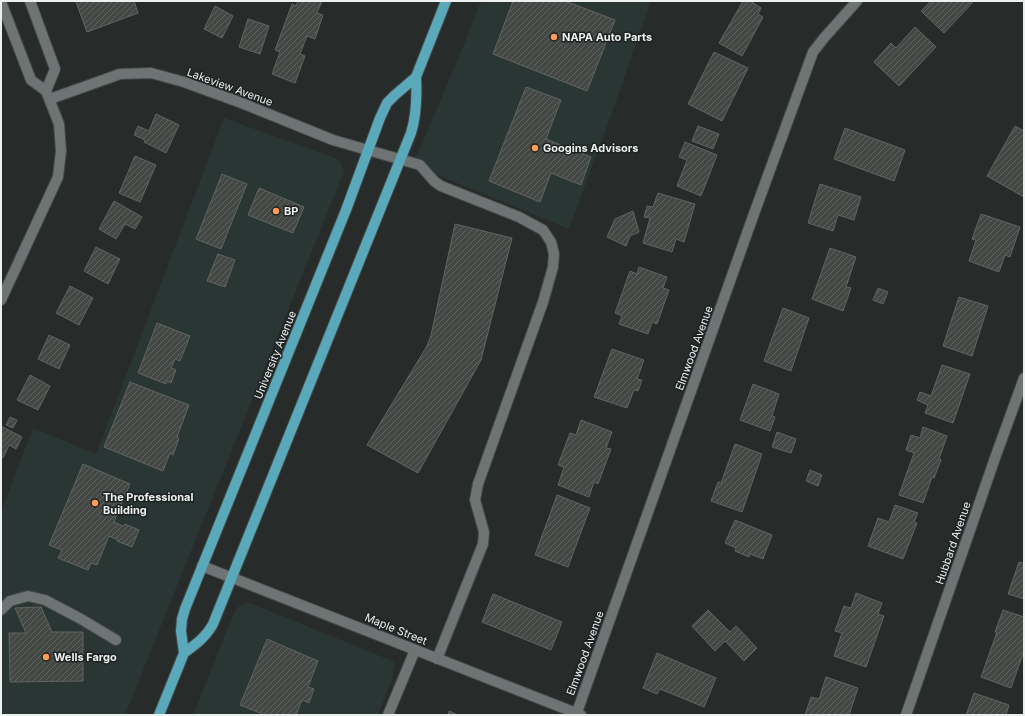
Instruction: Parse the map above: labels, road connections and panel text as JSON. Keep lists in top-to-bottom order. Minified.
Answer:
{"streets":{"main road":["University Avenue"],"street":["Lakeview Avenue","Elmwood Avenue","Hubbard Avenue","Maple Street"]},"crossings":[["Lakeview Avenue","University Avenue"],["Lakeview Avenue","Maple Street"],["Elmwood Avenue","Maple Street"],["University Avenue","Maple Street"]],"places":["NAPA Auto Parts","Googins Advisors","BP","The Professional Building","Wells Fargo"]}
